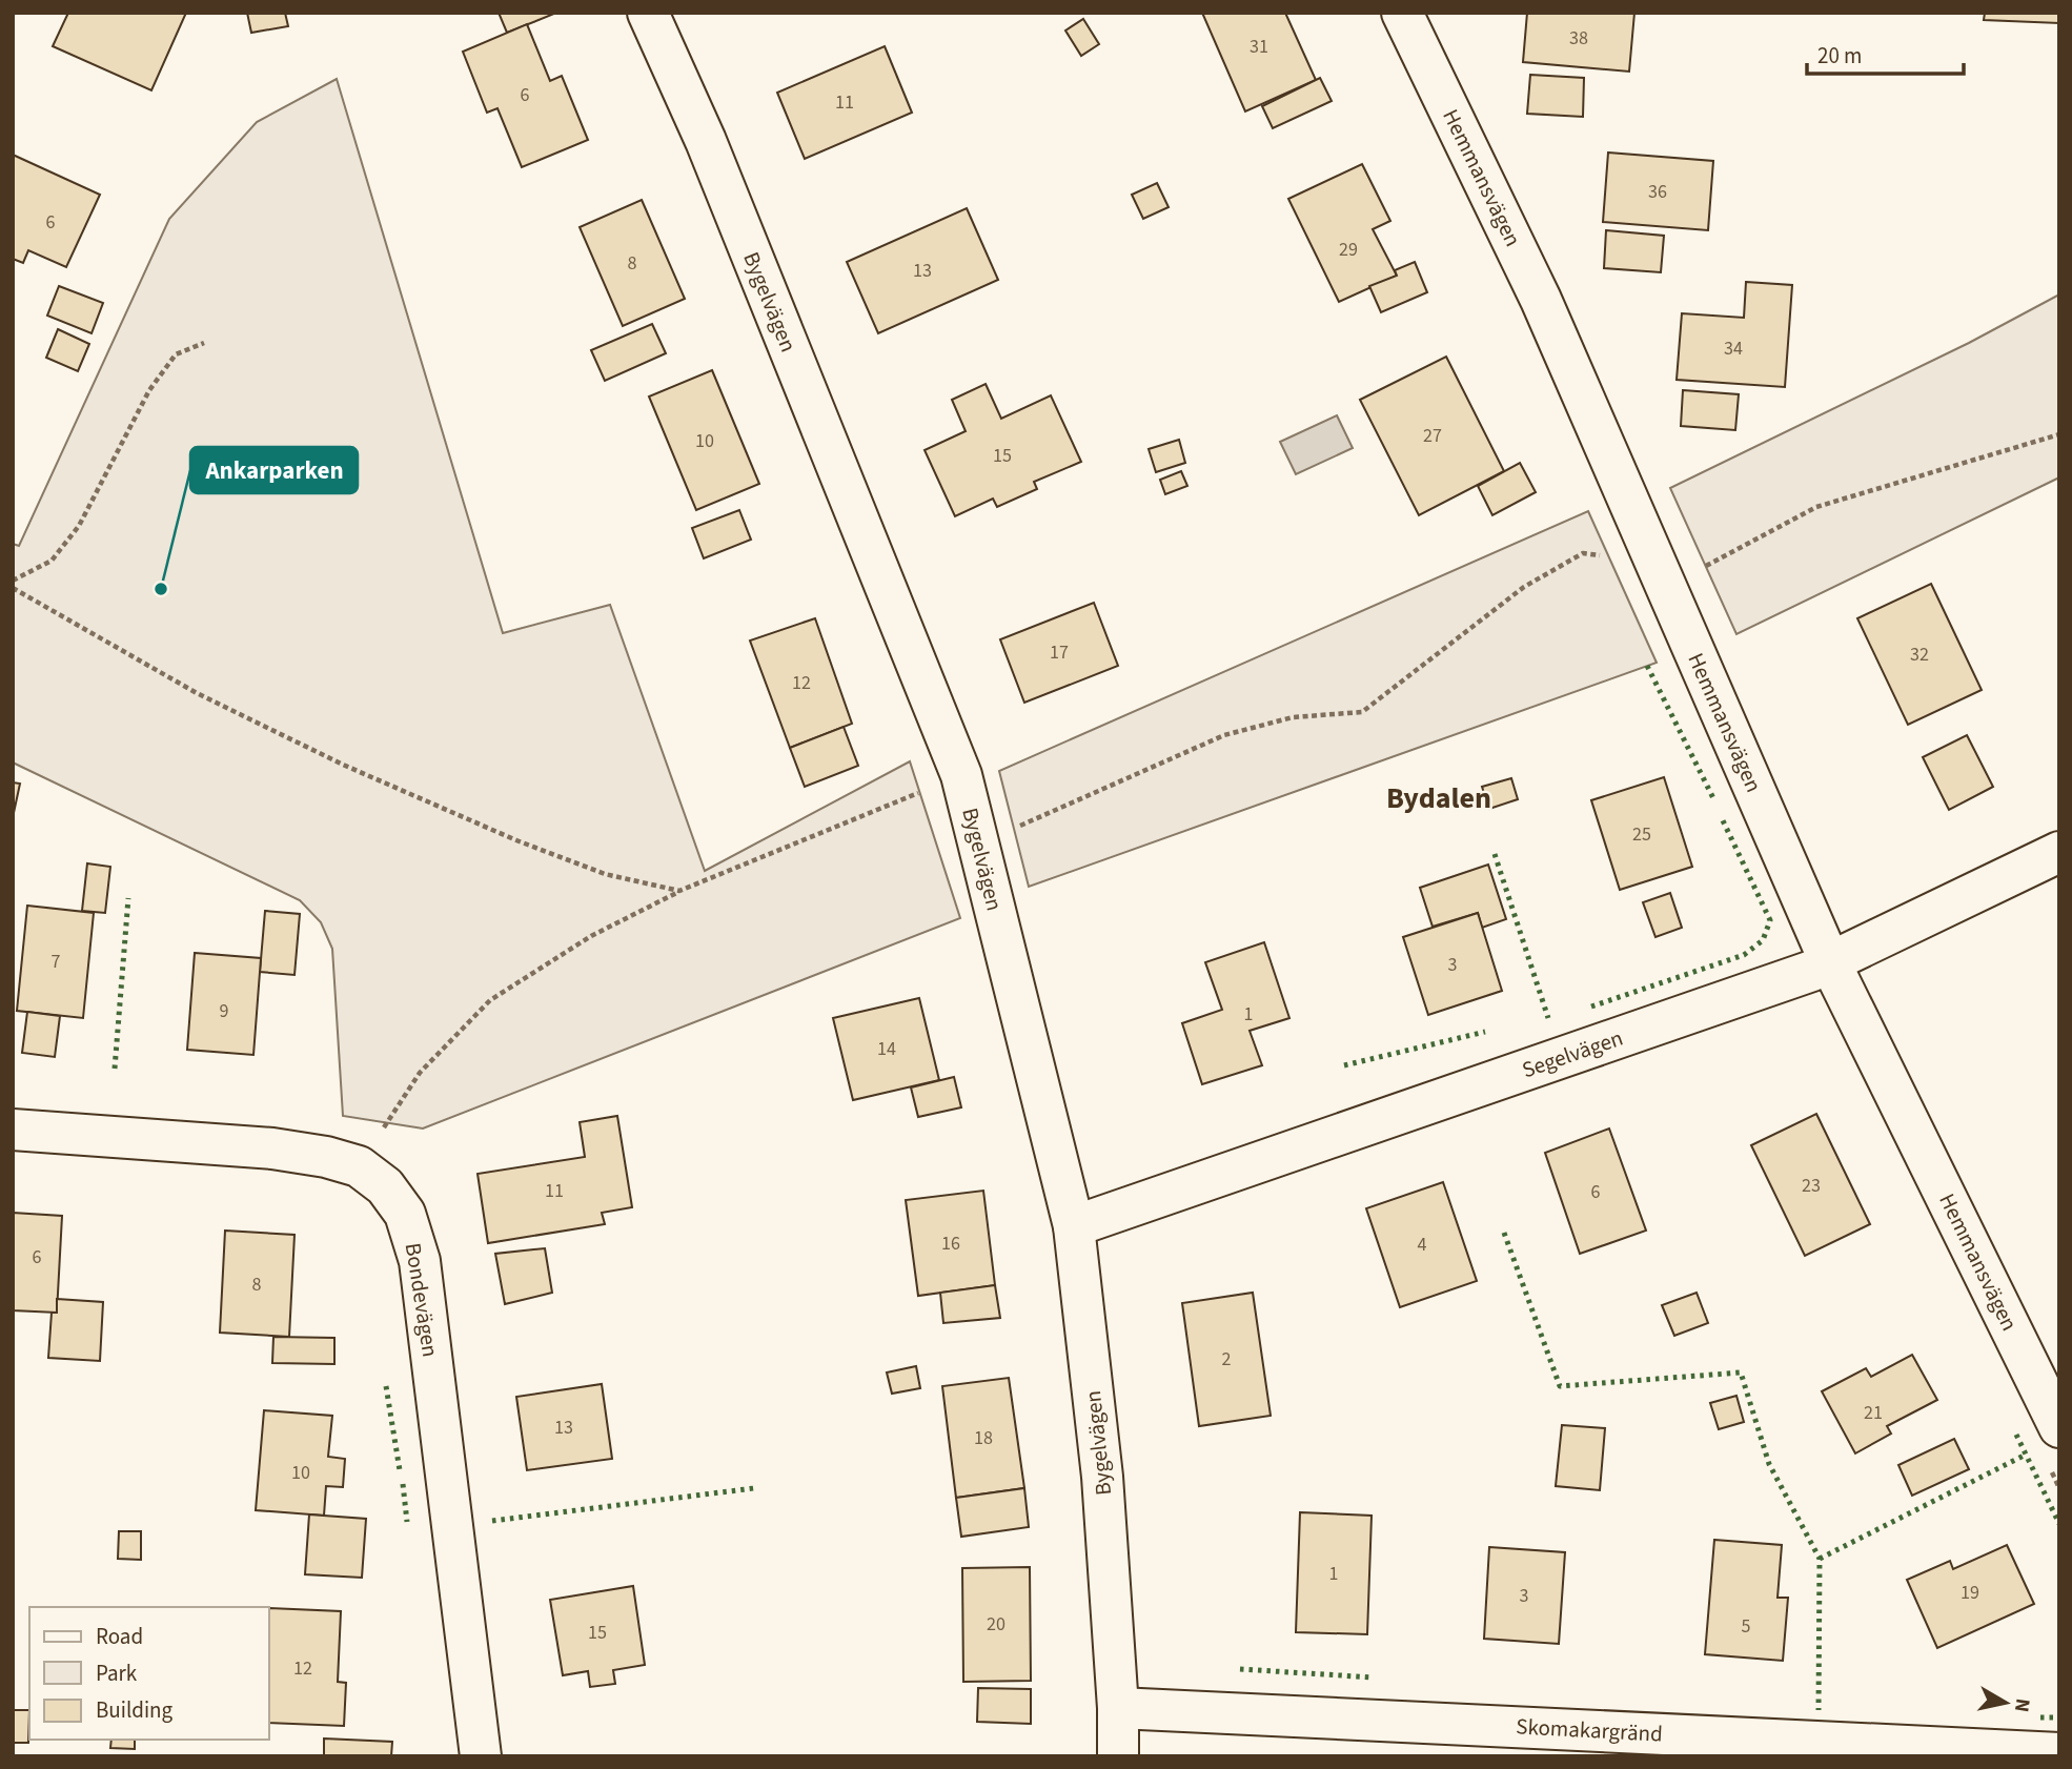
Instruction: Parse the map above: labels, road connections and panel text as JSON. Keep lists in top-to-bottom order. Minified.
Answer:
{"streets":{"street":["Hemmansvägen","Bygelvägen","Segelvägen","Bondevägen","Skomakargränd"]},"crossings":[["Hemmansvägen","Segelvägen"],["Bygelvägen","Segelvägen"],["Bygelvägen","Skomakargränd"]],"districts":["Bydalen"],"places":["Ankarparken"],"house_numbers":["38","31","6","11","36","6","29","8","13","34","27","10","15","17","32","12","25","7","3","9","1","14","23","11","6","16","4","6","8","2","21","13","18","10","1","19","3","20","5","15","12"],"legend":["Road","Park","Building"],"scale_bar":"20 m","north":"right"}
